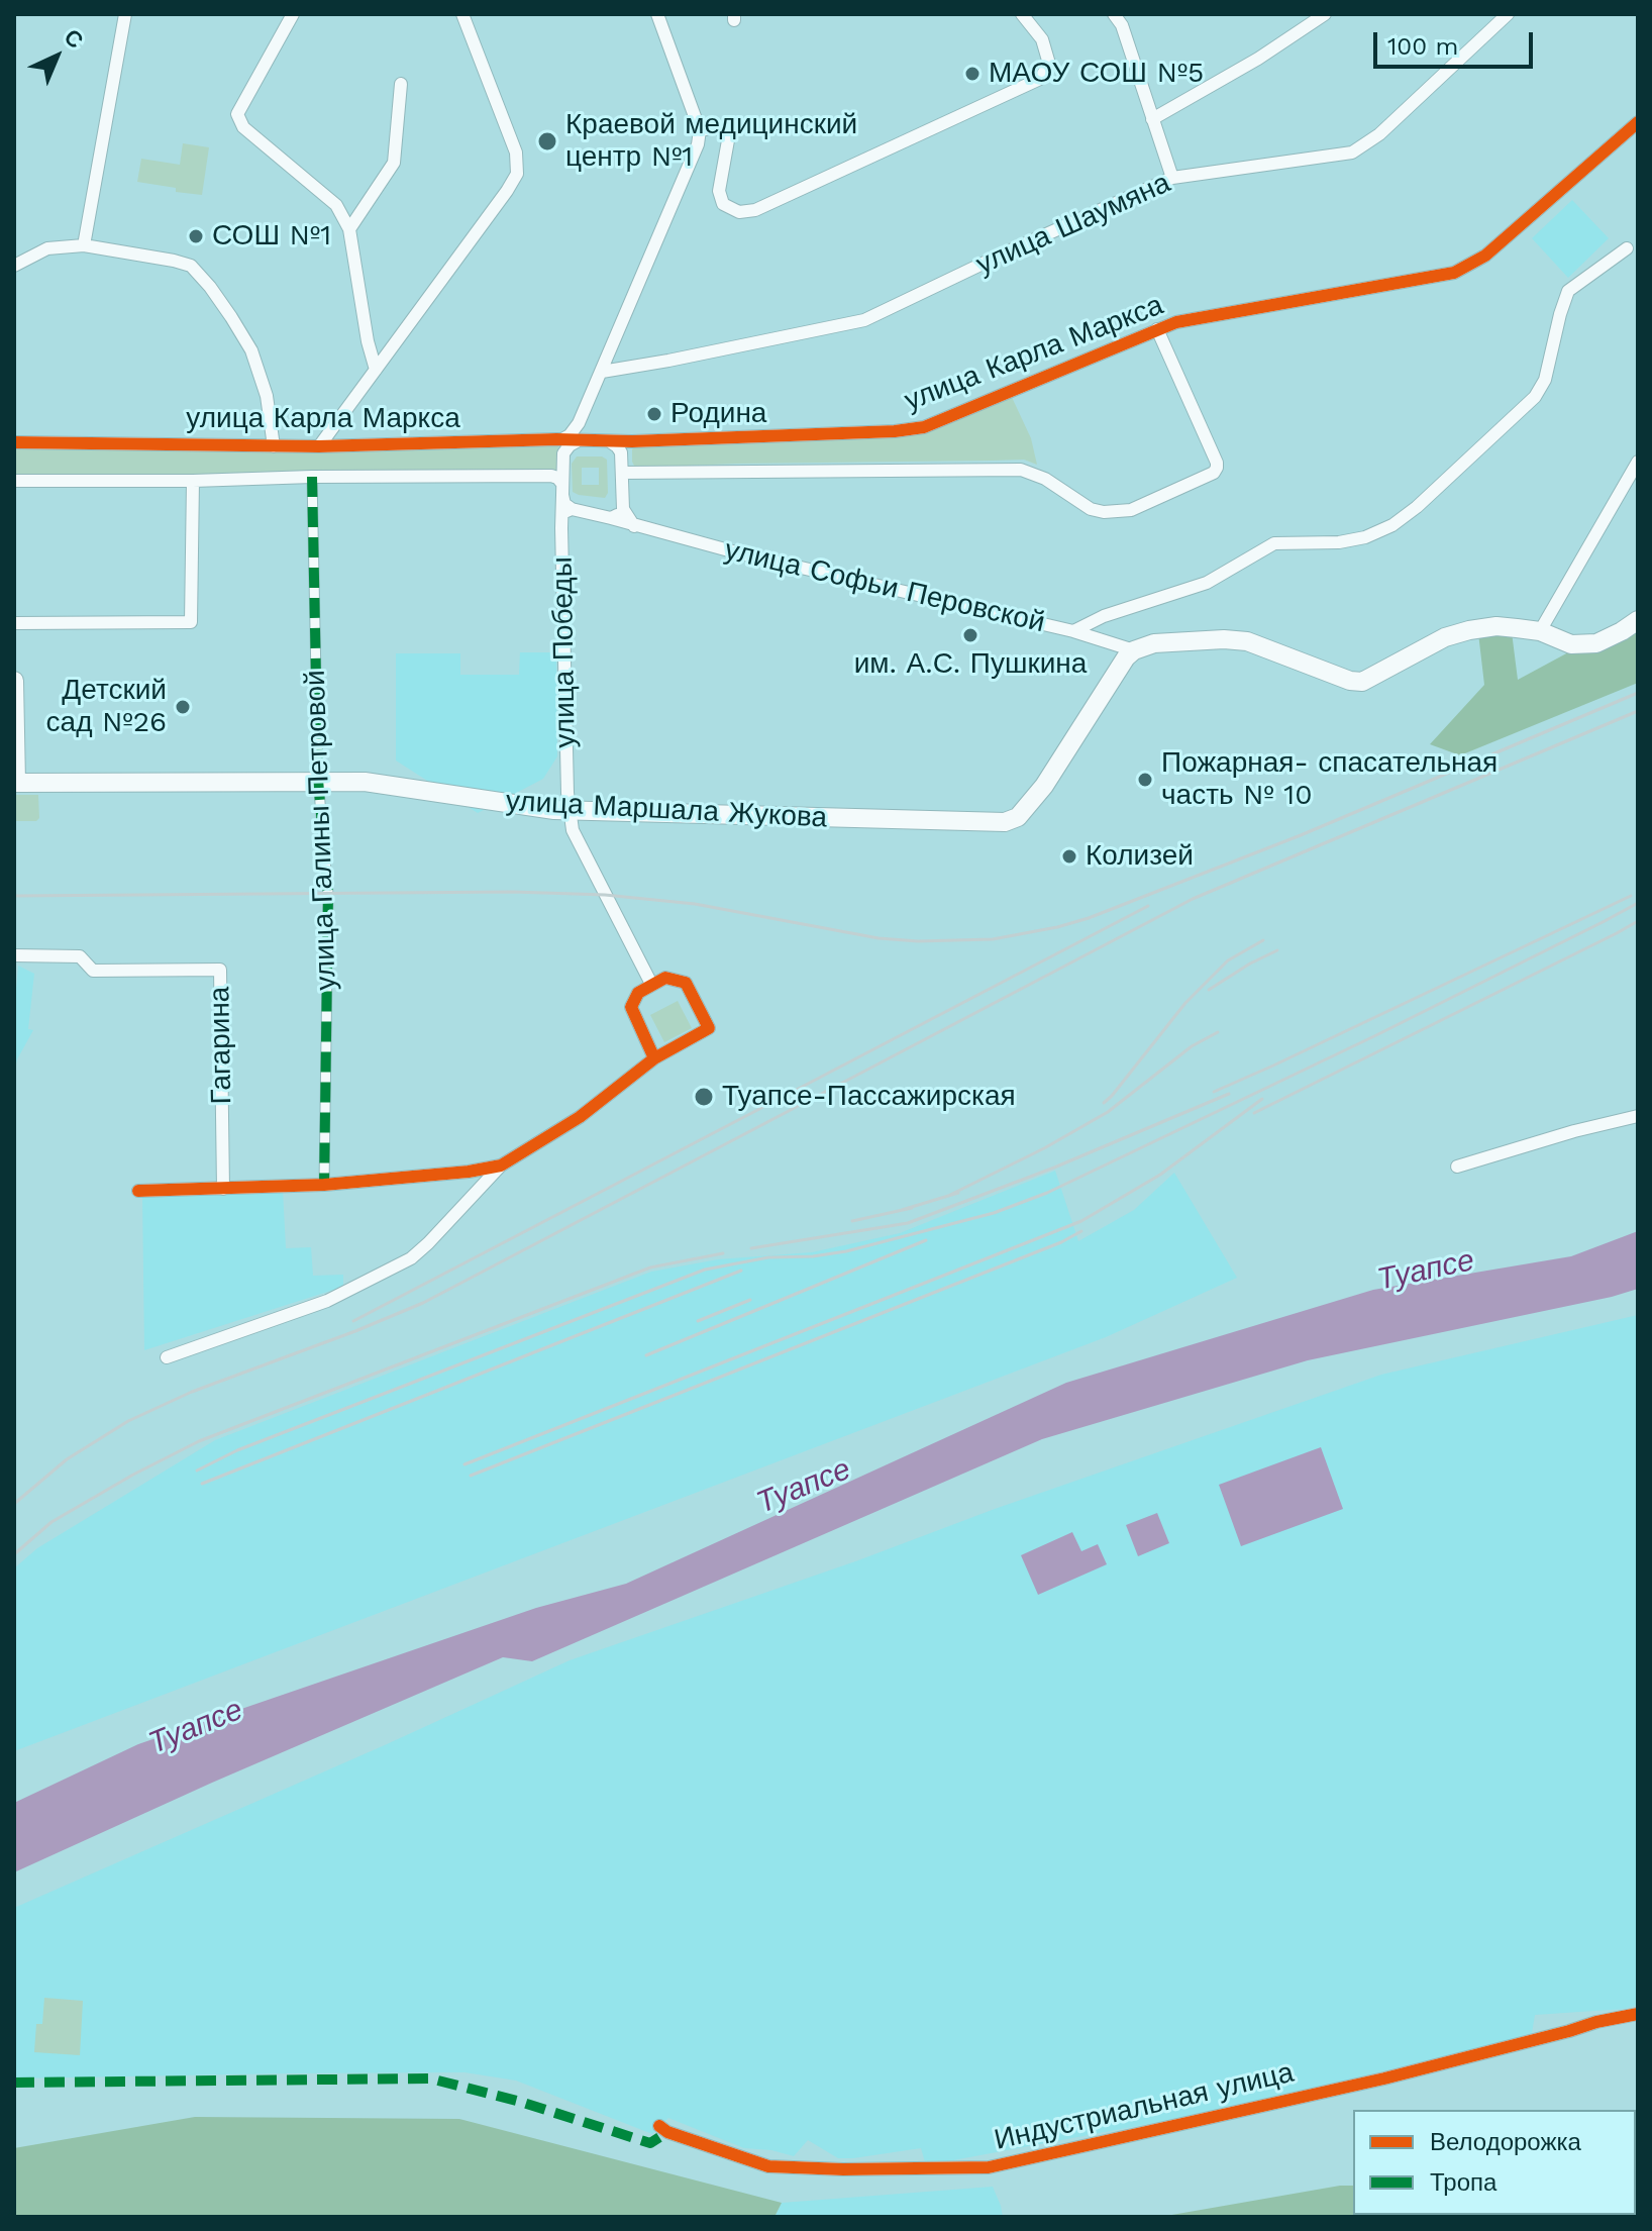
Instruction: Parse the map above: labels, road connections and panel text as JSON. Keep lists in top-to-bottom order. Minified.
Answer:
{"streets":{"main road":["улица Маршала Жукова"],"street":["улица Шаумяна","улица Карла Маркса","улица Софьи Перовской","улица Победы","улица Галины Петровой","Гагарина","Индустриальная улица"]},"crossings":[["улица Карла Маркса","улица Галины Петровой"],["улица Софьи Перовской","улица Победы"],["улица Софьи Перовской","улица Маршала Жукова"],["улица Победы","улица Маршала Жукова"],["улица Маршала Жукова","улица Галины Петровой"]],"water":["Туапсе"],"places":["МАОУ СОШ №5","Краевой медицинский центр №1","СОШ №1","Родина","им. А.С. Пушкина","Детский сад №26","Пожарная- спасательная часть № 10","Колизей","Туапсе-Пассажирская"],"legend":["Велодорожка","Тропа"],"scale_bar":"100 m","north":"top right"}
